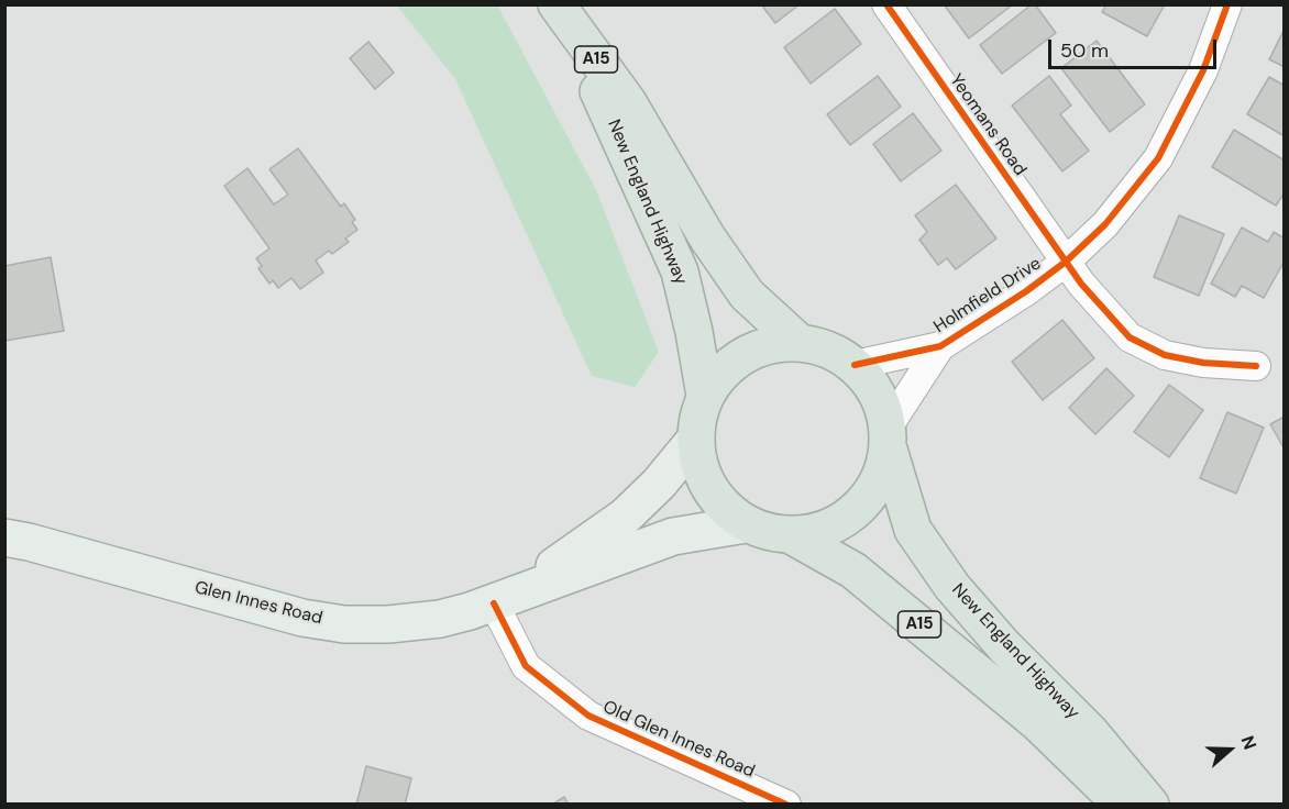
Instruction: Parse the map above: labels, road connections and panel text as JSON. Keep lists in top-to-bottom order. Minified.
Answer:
{"streets":{"highway":["A15","New England Highway"],"main road":["Glen Innes Road"],"street":["Yeomans Road","Holmfield Drive","Old Glen Innes Road"]},"crossings":[["A15","New England Highway"],["A15","Holmfield Drive"],["A15","Glen Innes Road"],["Yeomans Road","Holmfield Drive"],["New England Highway","Holmfield Drive"],["New England Highway","Glen Innes Road"],["Holmfield Drive","Glen Innes Road"],["Glen Innes Road","Old Glen Innes Road"]],"scale_bar":"50 m","north":"right"}
